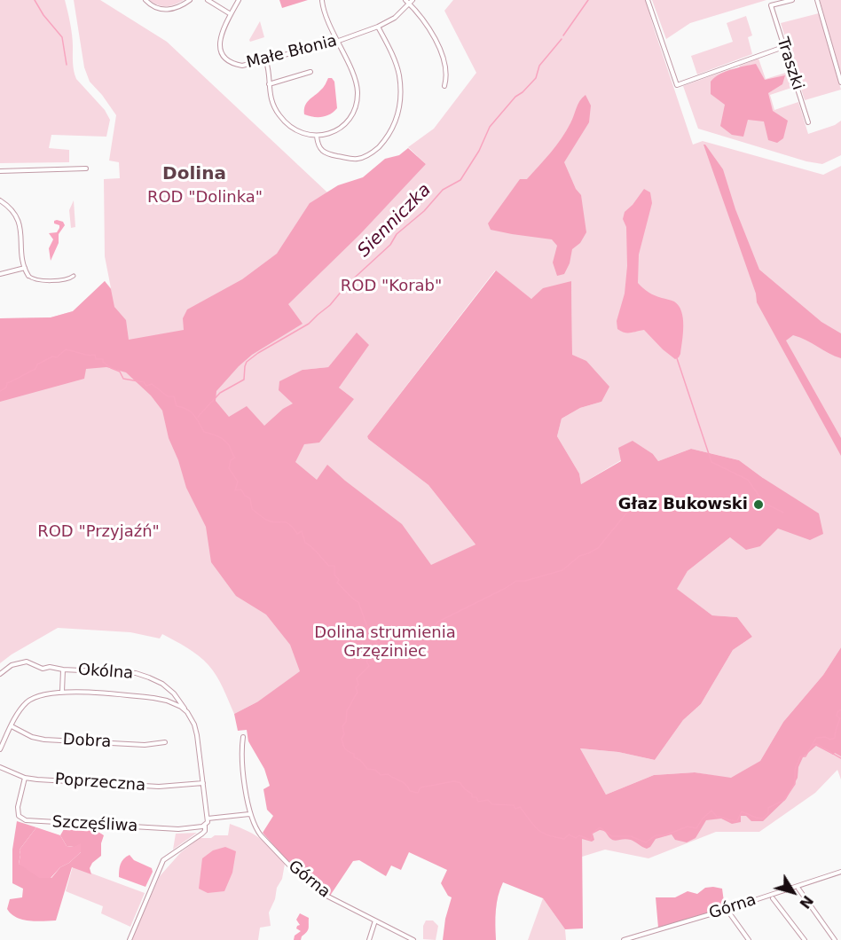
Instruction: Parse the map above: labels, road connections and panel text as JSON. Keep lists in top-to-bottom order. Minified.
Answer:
{"streets":{"street":["Małe Błonia","Traszki","Okólna","Dobra","Poprzeczna","Szczęśliwa","Górna"]},"crossings":[["Okólna","Dobra"],["Okólna","Poprzeczna"],["Poprzeczna","Szczęśliwa"]],"districts":["Dolina"],"water":["Sienniczka"],"parks":["ROD \"Dolinka\"","ROD \"Korab\"","ROD \"Przyjaźń\"","Dolina strumienia Grzęziniec"],"places":["Głaz Bukowski"],"north":"bottom right"}
